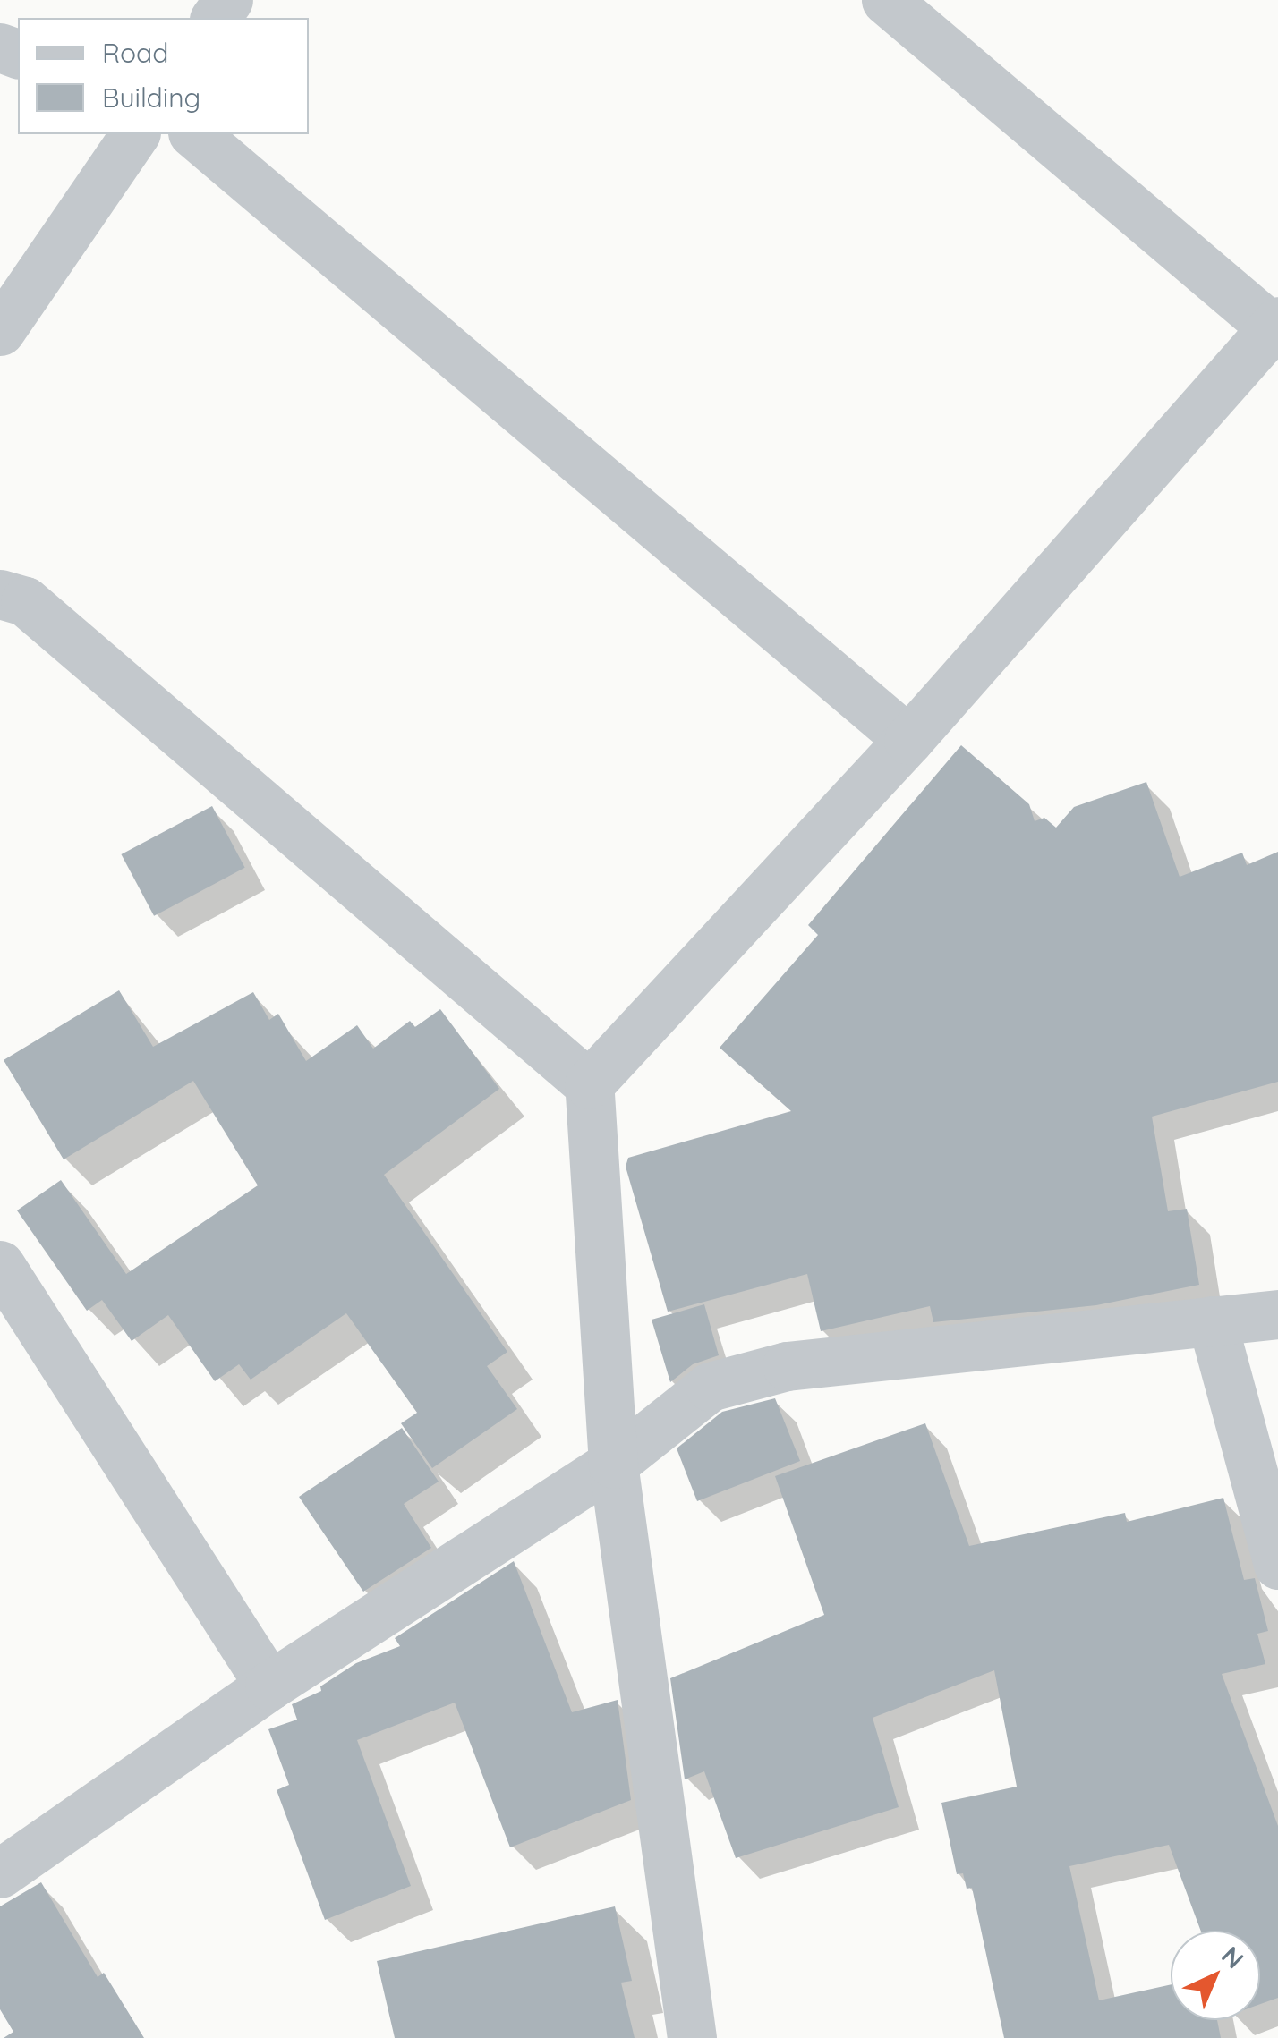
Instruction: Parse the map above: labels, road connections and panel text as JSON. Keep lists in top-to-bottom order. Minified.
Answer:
{"legend":["Road","Building"],"north":"top right"}
